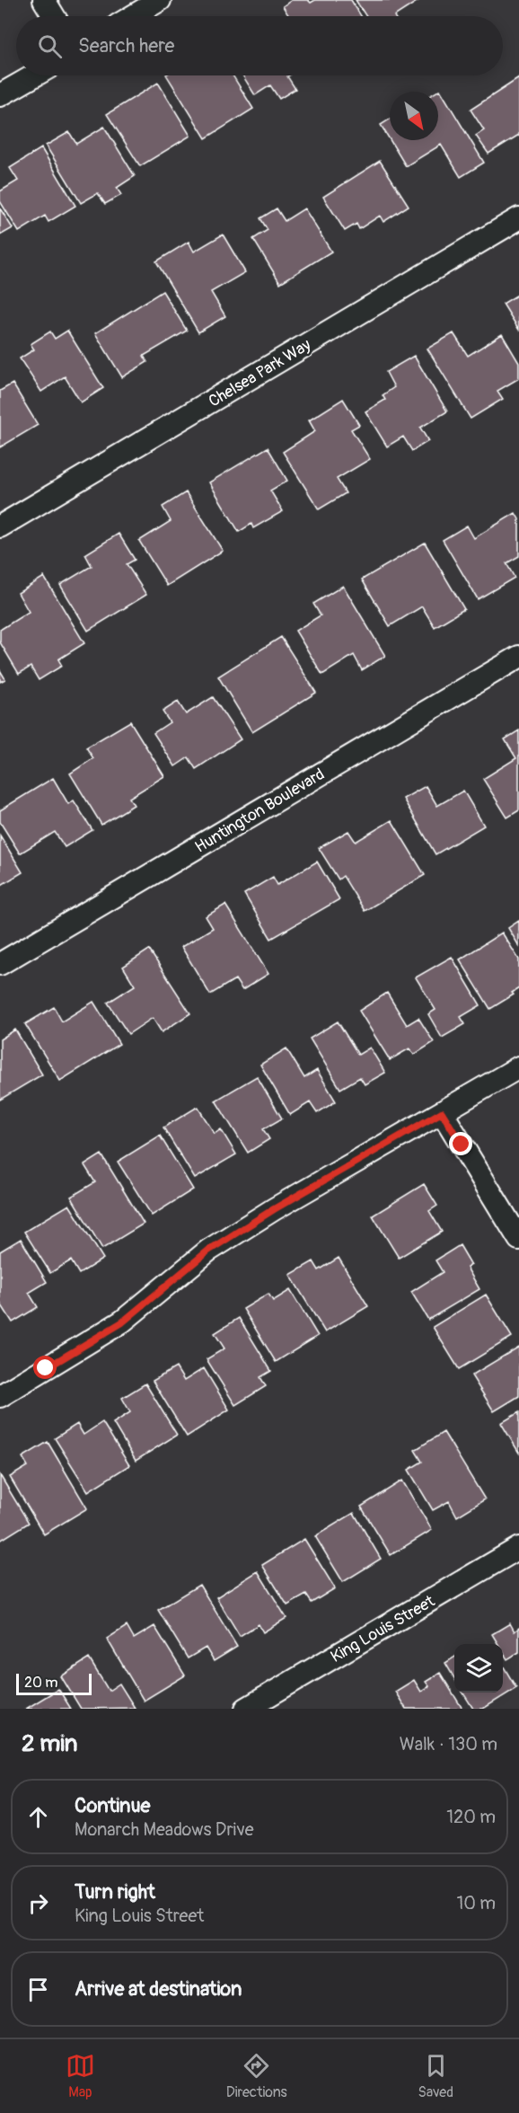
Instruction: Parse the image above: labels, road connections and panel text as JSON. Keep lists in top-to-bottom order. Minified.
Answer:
{"streets":{"street":["Chelsea Park Way","Huntington Boulevard","King Louis Street"]},"scale_bar":"20 m","north":"bottom right","page":{"search":"Search here","scale":"20 m","heading":["2 min","Walk · 130 m"],"list":[["Continue","Monarch Meadows Drive","120 m"],["Turn right","King Louis Street","10 m"],"Arrive at destination"],"nav":["Map","Directions","Saved"]}}
